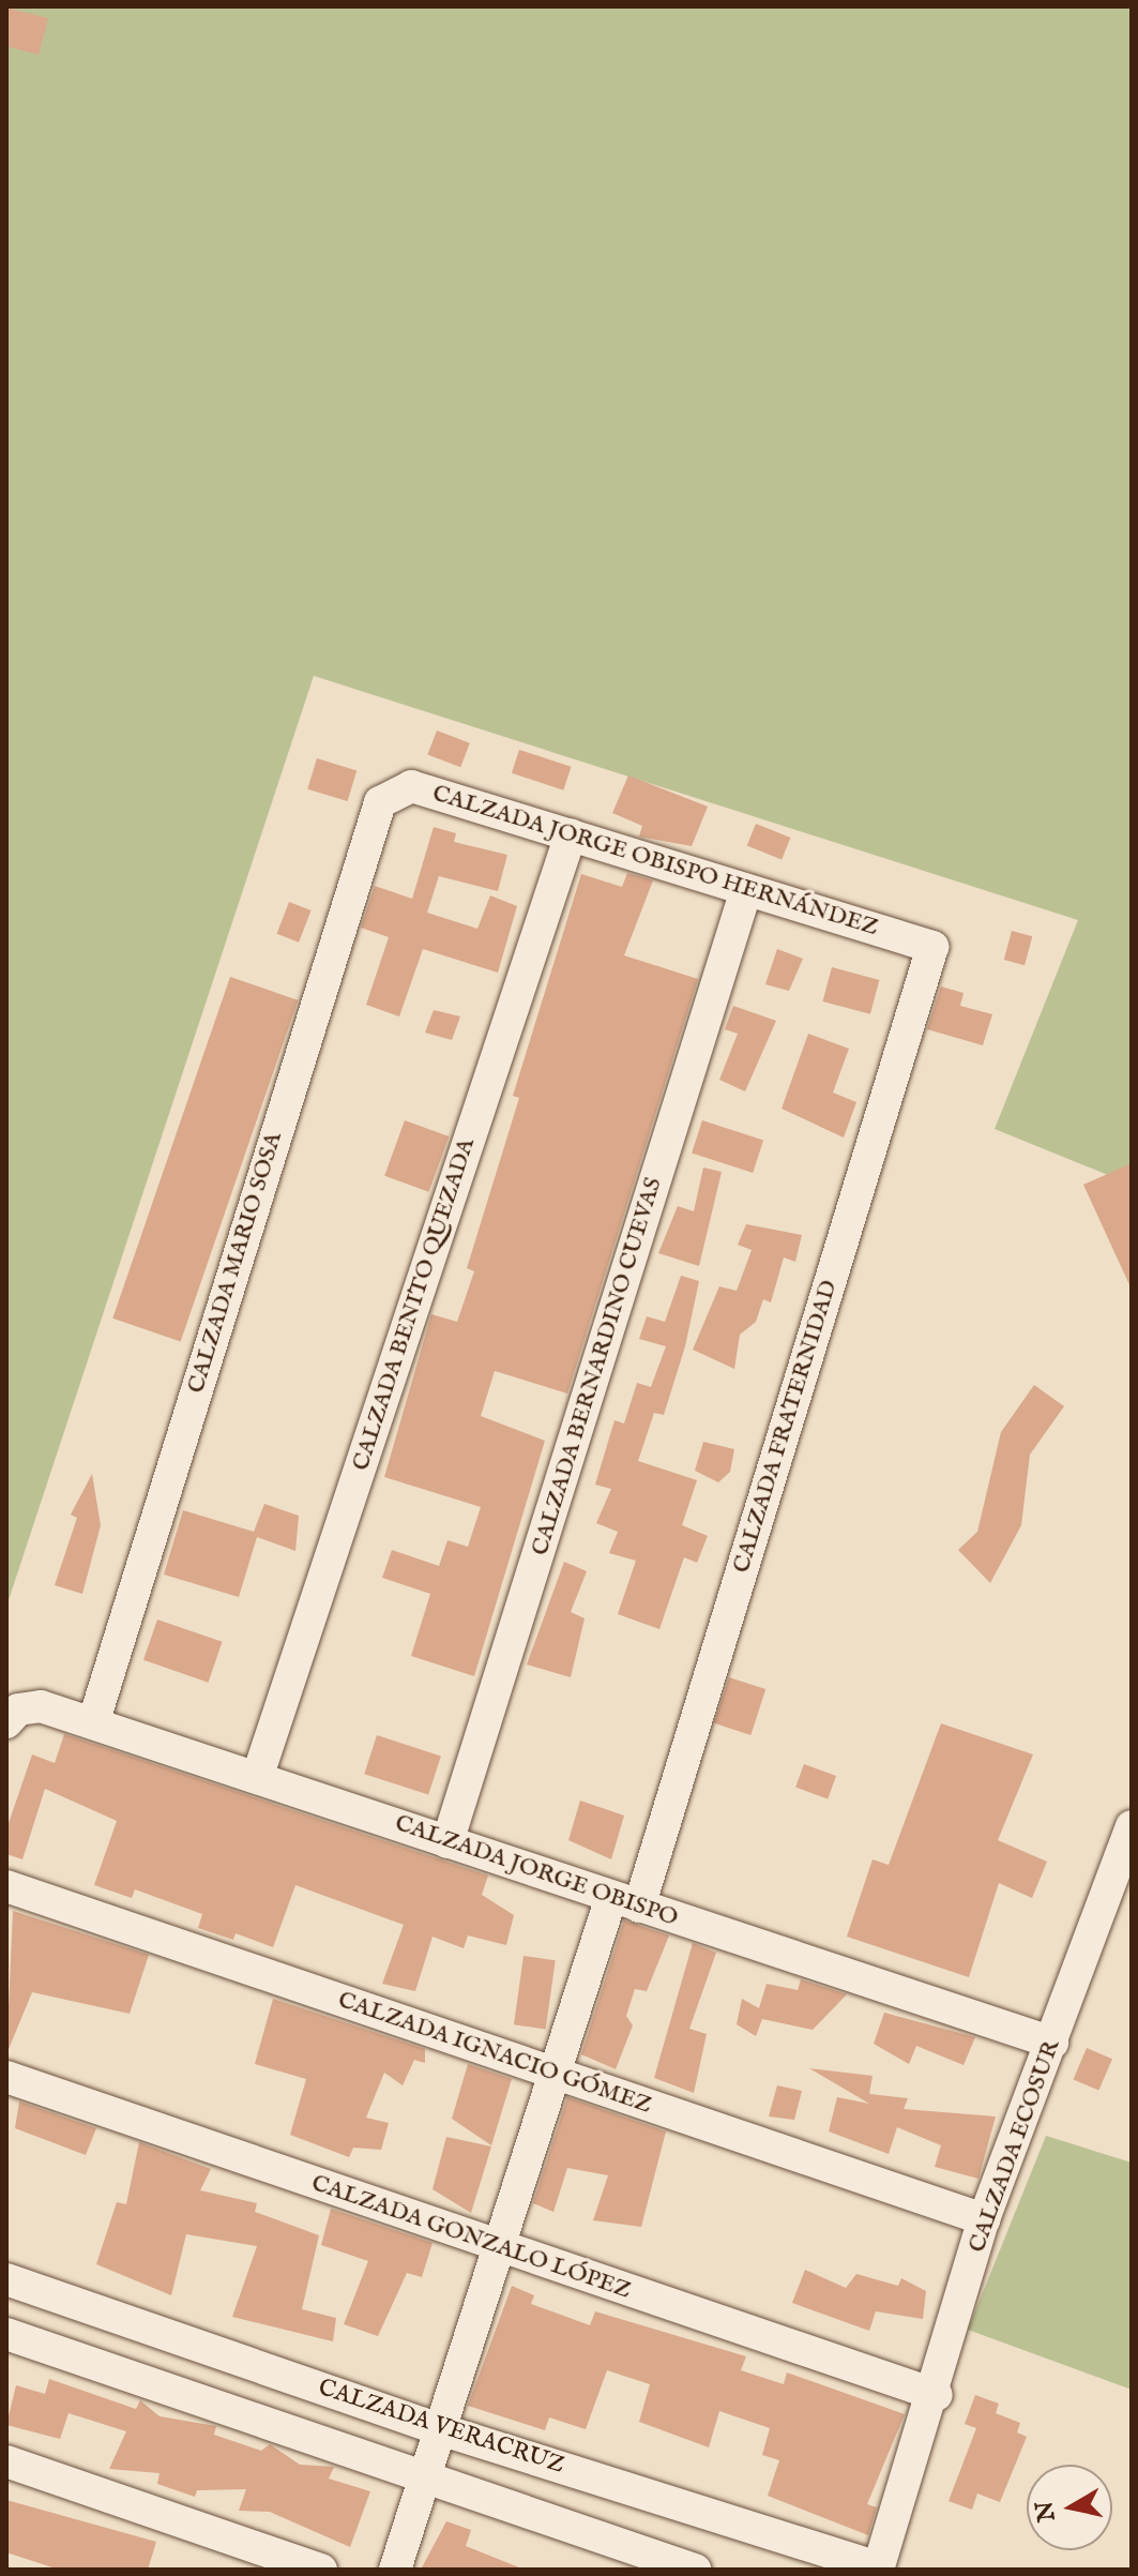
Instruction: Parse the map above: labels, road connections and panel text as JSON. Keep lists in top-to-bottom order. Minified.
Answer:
{"streets":{"street":["CALZADA JORGE OBISPO HERNÁNDEZ","CALZADA MARIO SOSA","CALZADA BENITO QUEZADA","CALZADA BERNARDINO CUEVAS","CALZADA FRATERNIDAD","CALZADA JORGE OBISPO","CALZADA IGNACIO GÓMEZ","CALZADA ECOSUR","CALZADA GONZALO LÓPEZ","CALZADA VERACRUZ"]},"crossings":[["CALZADA JORGE OBISPO HERNÁNDEZ","CALZADA MARIO SOSA"],["CALZADA JORGE OBISPO HERNÁNDEZ","CALZADA BENITO QUEZADA"],["CALZADA JORGE OBISPO HERNÁNDEZ","CALZADA BERNARDINO CUEVAS"],["CALZADA JORGE OBISPO HERNÁNDEZ","CALZADA FRATERNIDAD"],["CALZADA MARIO SOSA","CALZADA JORGE OBISPO"],["CALZADA BENITO QUEZADA","CALZADA JORGE OBISPO"],["CALZADA BERNARDINO CUEVAS","CALZADA JORGE OBISPO"],["CALZADA FRATERNIDAD","CALZADA JORGE OBISPO"],["CALZADA FRATERNIDAD","CALZADA IGNACIO GÓMEZ"],["CALZADA FRATERNIDAD","CALZADA GONZALO LÓPEZ"],["CALZADA FRATERNIDAD","CALZADA VERACRUZ"],["CALZADA JORGE OBISPO","CALZADA ECOSUR"],["CALZADA IGNACIO GÓMEZ","CALZADA ECOSUR"],["CALZADA ECOSUR","CALZADA GONZALO LÓPEZ"],["CALZADA ECOSUR","CALZADA VERACRUZ"]],"north":"left"}
